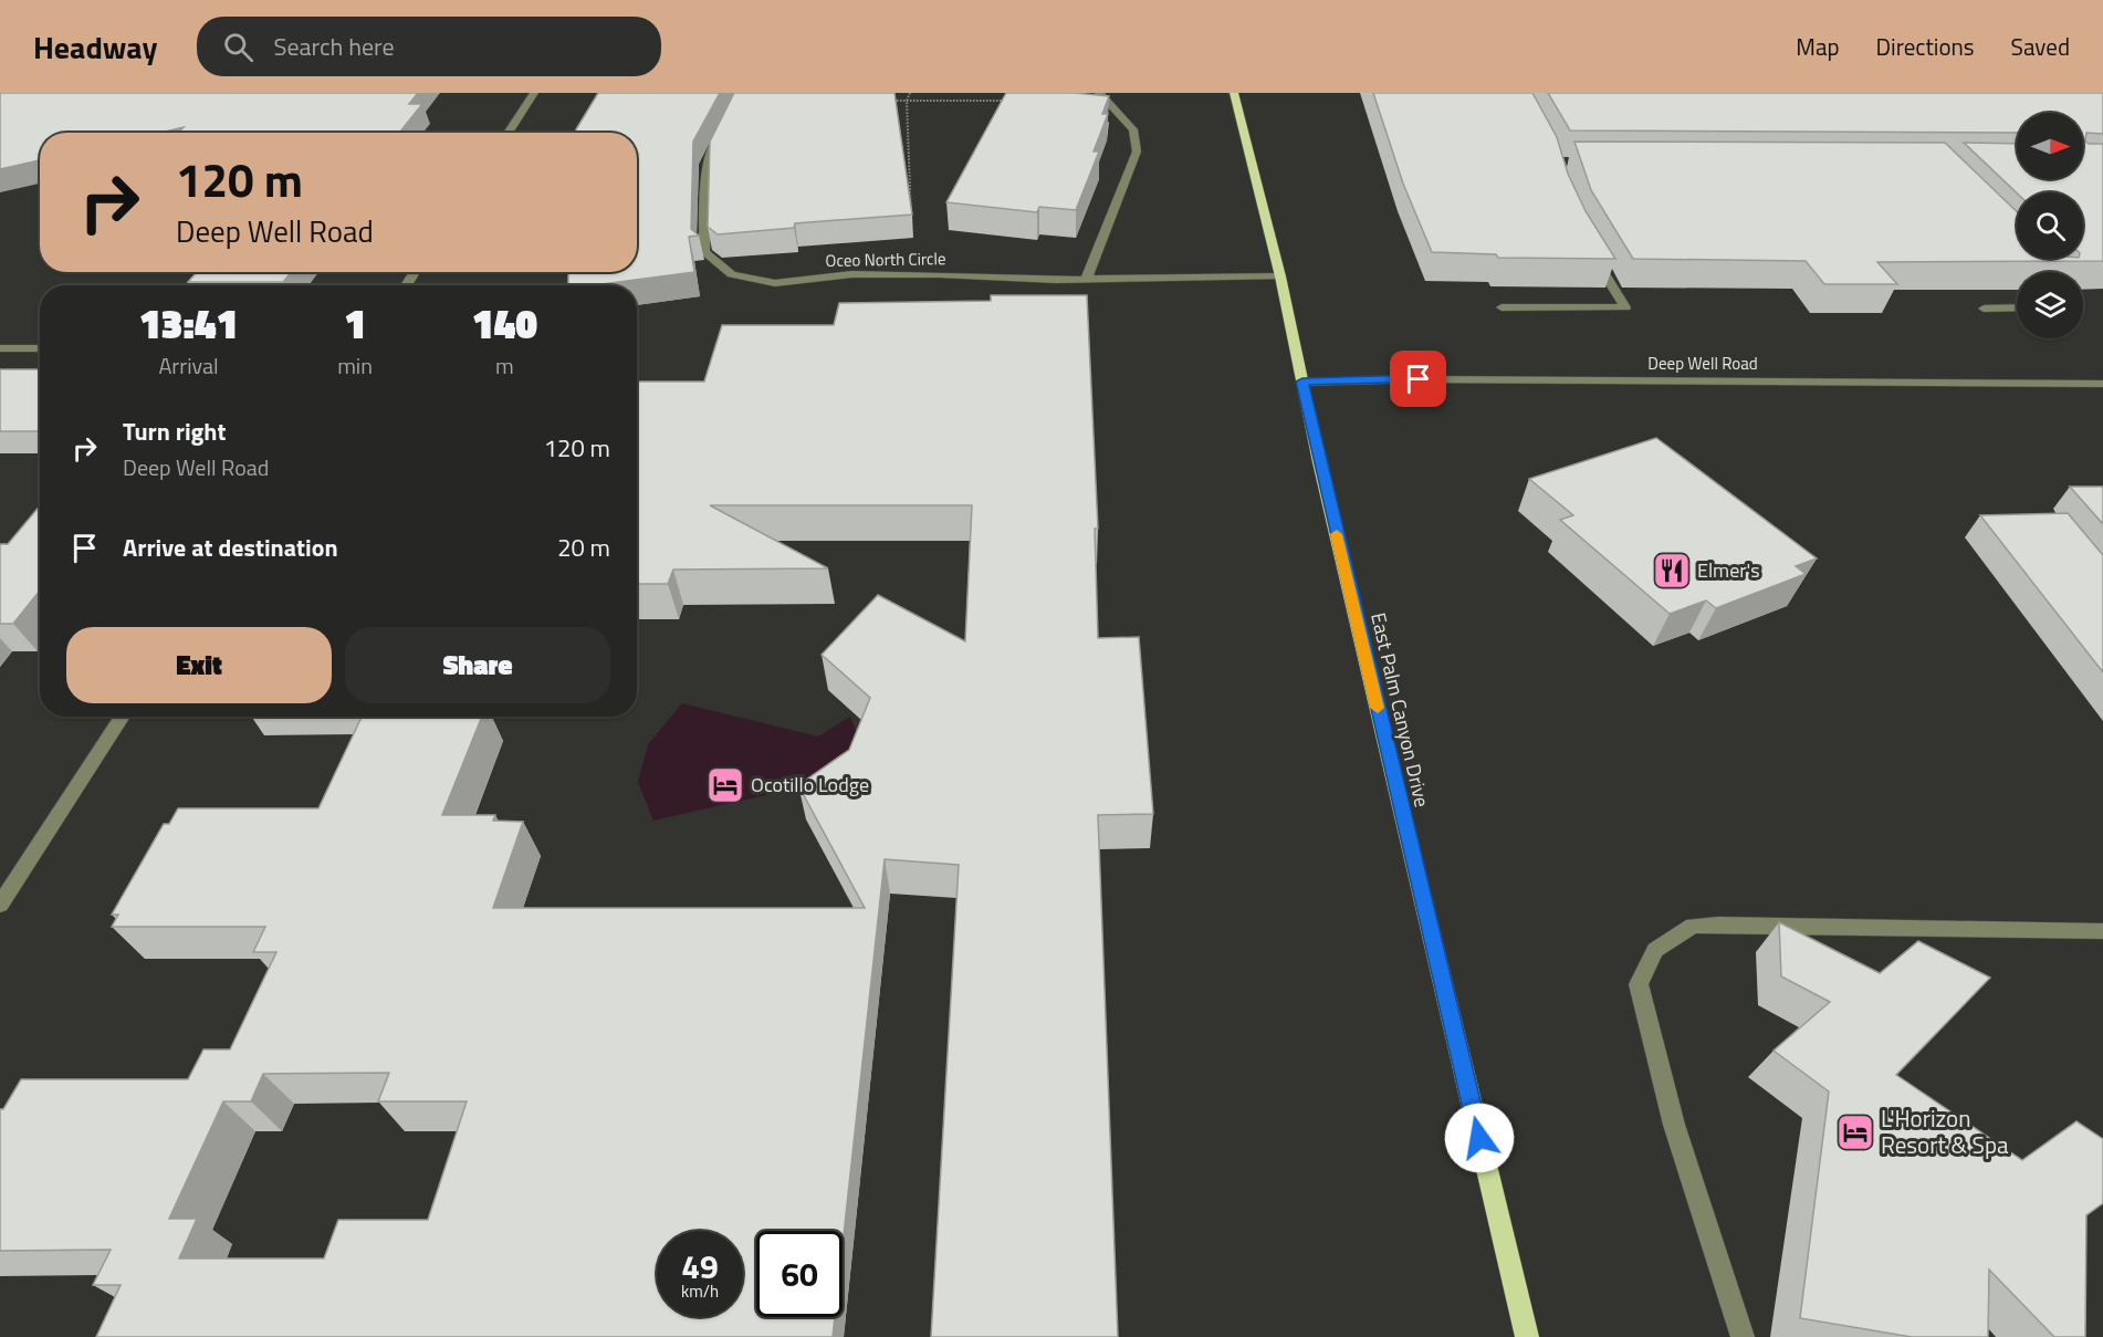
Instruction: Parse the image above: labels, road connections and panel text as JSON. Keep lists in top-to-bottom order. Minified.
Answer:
{"streets":{"main road":["East Palm Canyon Drive"],"street":["Oceo North Circle","Deep Well Road"]},"crossings":[["Oceo North Circle","East Palm Canyon Drive"],["Deep Well Road","East Palm Canyon Drive"]],"places":{"restaurant":["Elmer's"],"hotel":["Ocotillo Lodge","L'Horizon Resort & Spa"]},"north":"right","page":{"header":"Headway","search":"Search here","nav":["Map","Directions","Saved"],"turn":["120 m","Deep Well Road"],"eta":["13:41","Arrival","1","min","140","m"],"list":[{"name":"Turn right","note":"Deep Well Road","value":"120 m"},{"name":"Arrive at destination","value":"20 m"}],"buttons":["Exit","Share"],"speed":"49 km/h","limit":"60"}}
